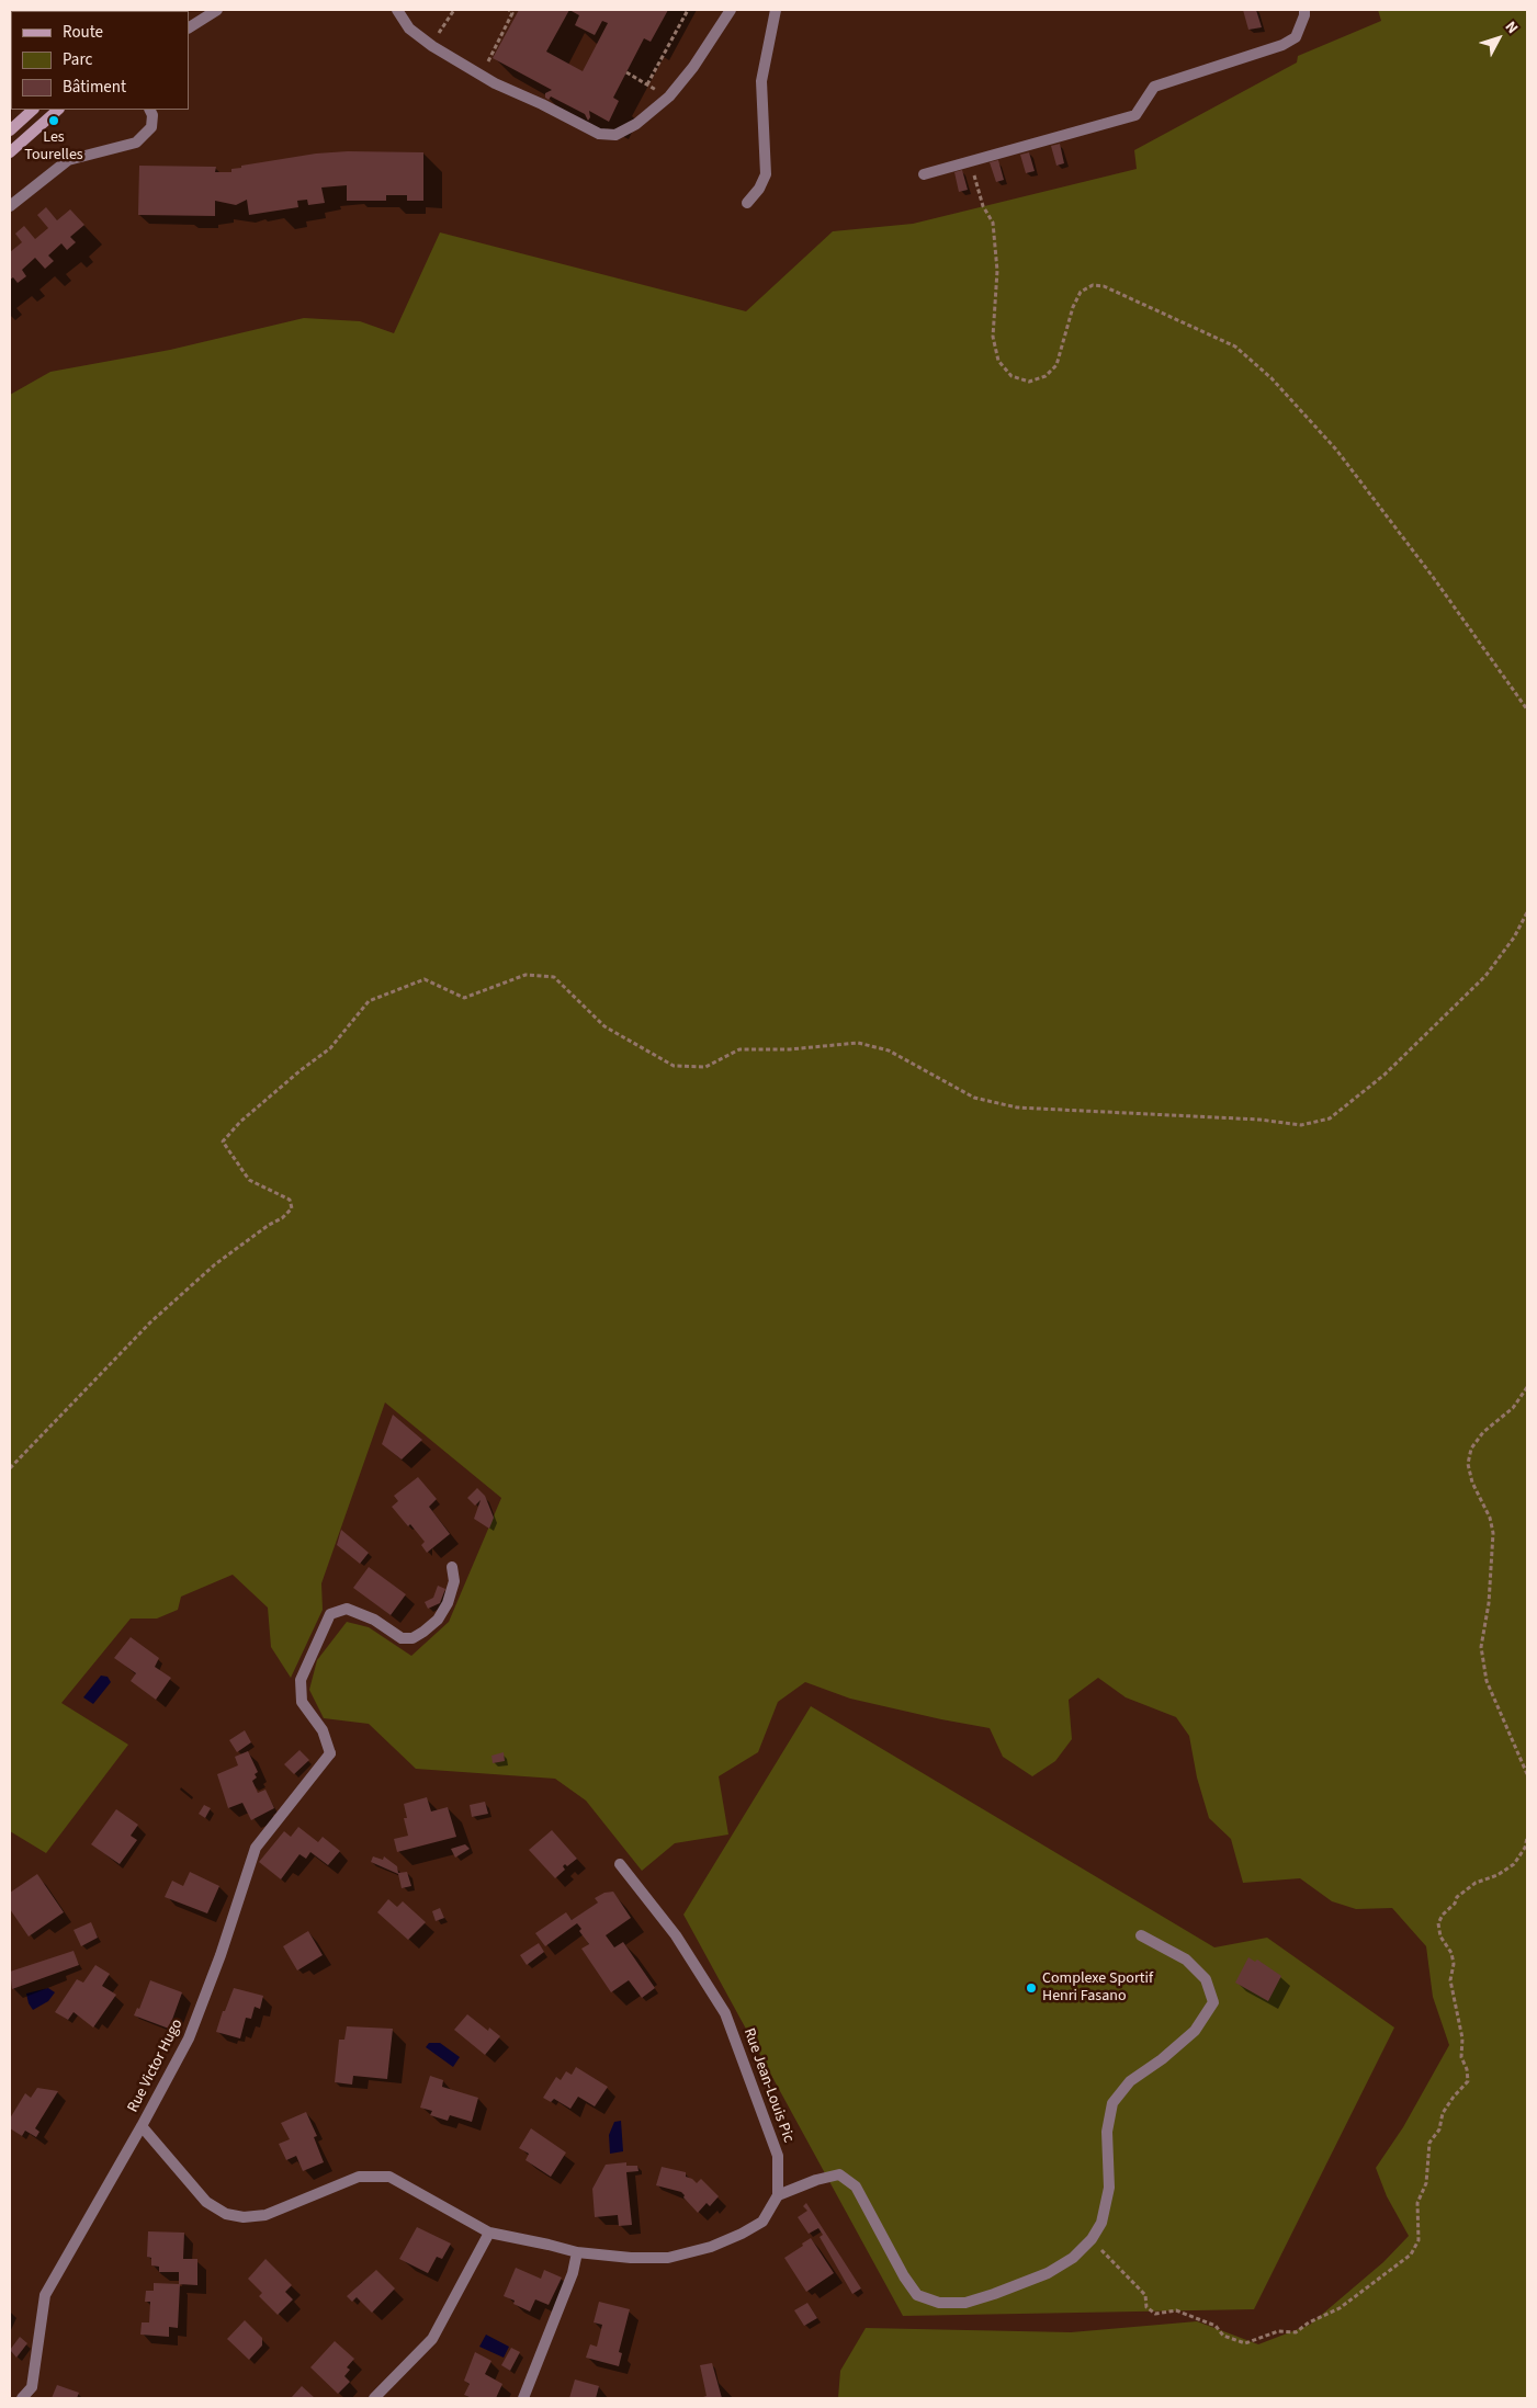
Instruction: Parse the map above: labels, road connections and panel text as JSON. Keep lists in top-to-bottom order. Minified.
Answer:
{"streets":{"street":["Rue Victor Hugo","Rue Jean-Louis Pic"]},"places":["Les Tourelles","Complexe Sportif Henri Fasano"],"legend":["Route","Parc","Bâtiment"],"north":"top right"}
